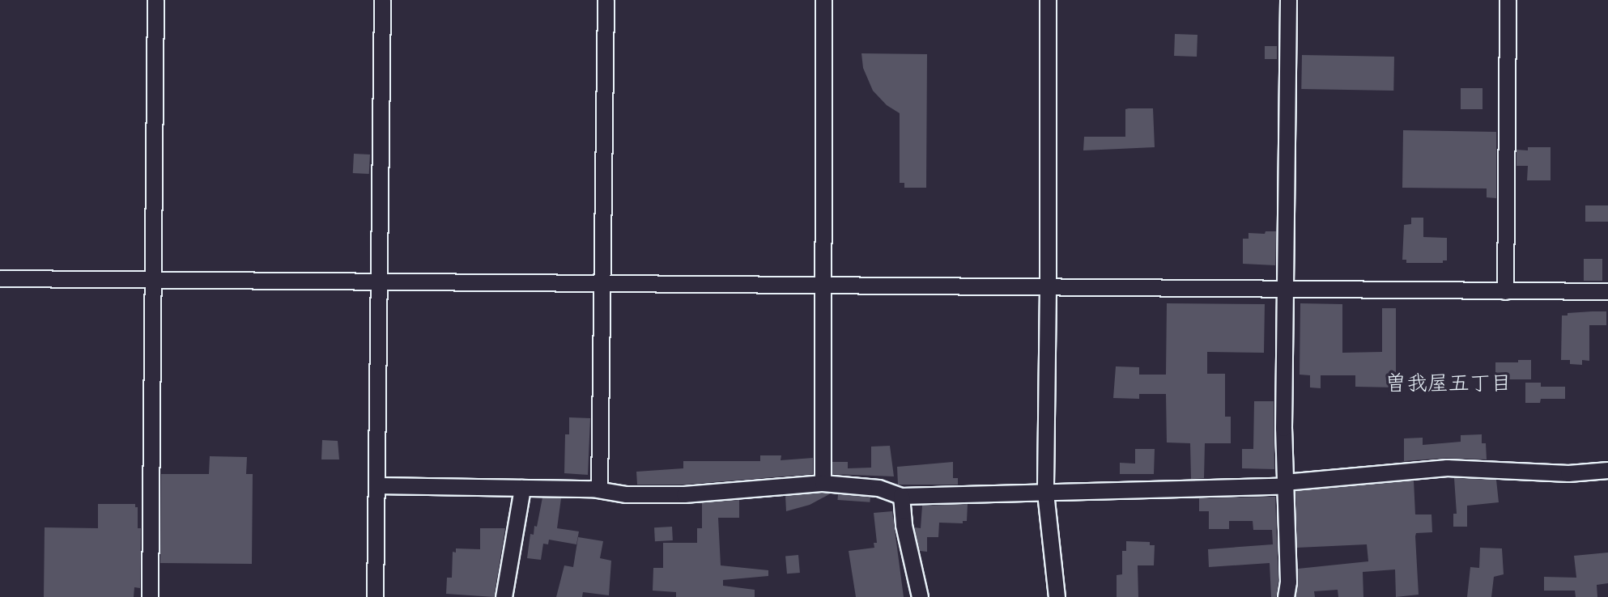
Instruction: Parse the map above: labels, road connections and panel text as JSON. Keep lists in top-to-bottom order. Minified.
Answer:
{"districts":["曽我屋五丁目"]}
